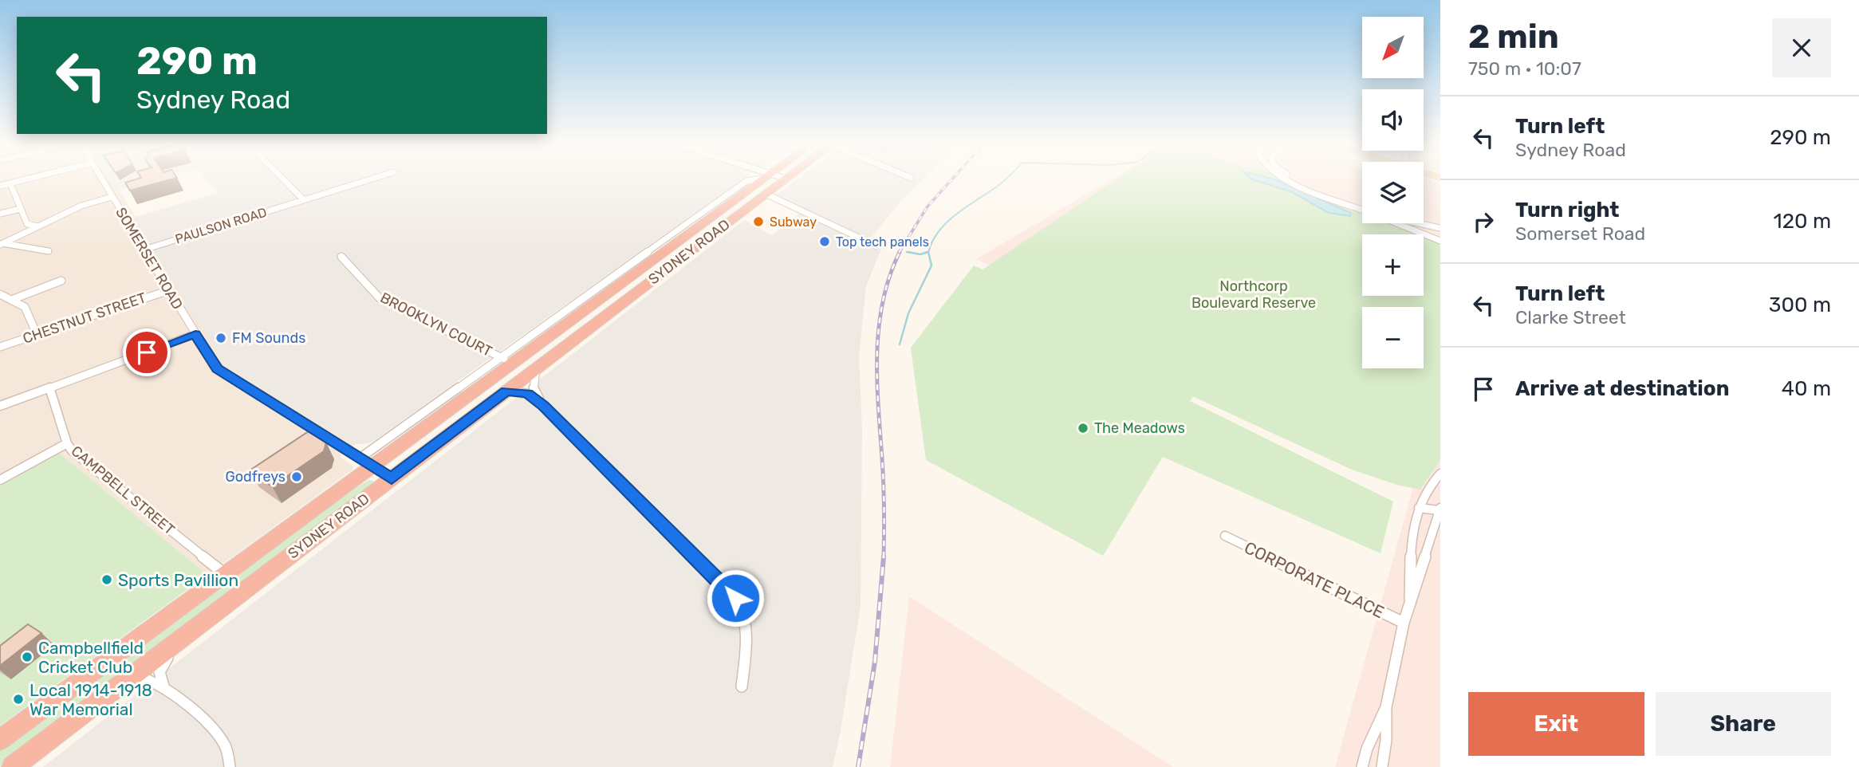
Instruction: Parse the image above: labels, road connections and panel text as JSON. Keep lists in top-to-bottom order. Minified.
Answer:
{"streets":{"highway":["SYDNEY ROAD"],"street":["PAULSON ROAD","SOMERSET ROAD","CHESTNUT STREET","BROOKLYN COURT","CAMPBELL STREET","CORPORATE PLACE"]},"crossings":[["PAULSON ROAD","SOMERSET ROAD"],["SYDNEY ROAD","SOMERSET ROAD"],["SYDNEY ROAD","BROOKLYN COURT"],["SYDNEY ROAD","CAMPBELL STREET"],["SOMERSET ROAD","CHESTNUT STREET"]],"parks":["Northcorp Boulevard Reserve"],"places":["Subway","Top tech panels","FM Sounds","The Meadows","Godfreys","Sports Pavillion","Campbellfield Cricket Club","Local 1914-1918 War Memorial"],"north":"bottom left","page":{"heading":["2 min","750 m · 10:07"],"map_buttons":["+","−"],"turn":["290 m","Sydney Road"],"list":[{"name":"Turn left","note":"Sydney Road","value":"290 m"},{"name":"Turn right","note":"Somerset Road","value":"120 m"},{"name":"Turn left","note":"Clarke Street","value":"300 m"},{"name":"Arrive at destination","value":"40 m"}],"buttons":["Exit","Share"]}}
